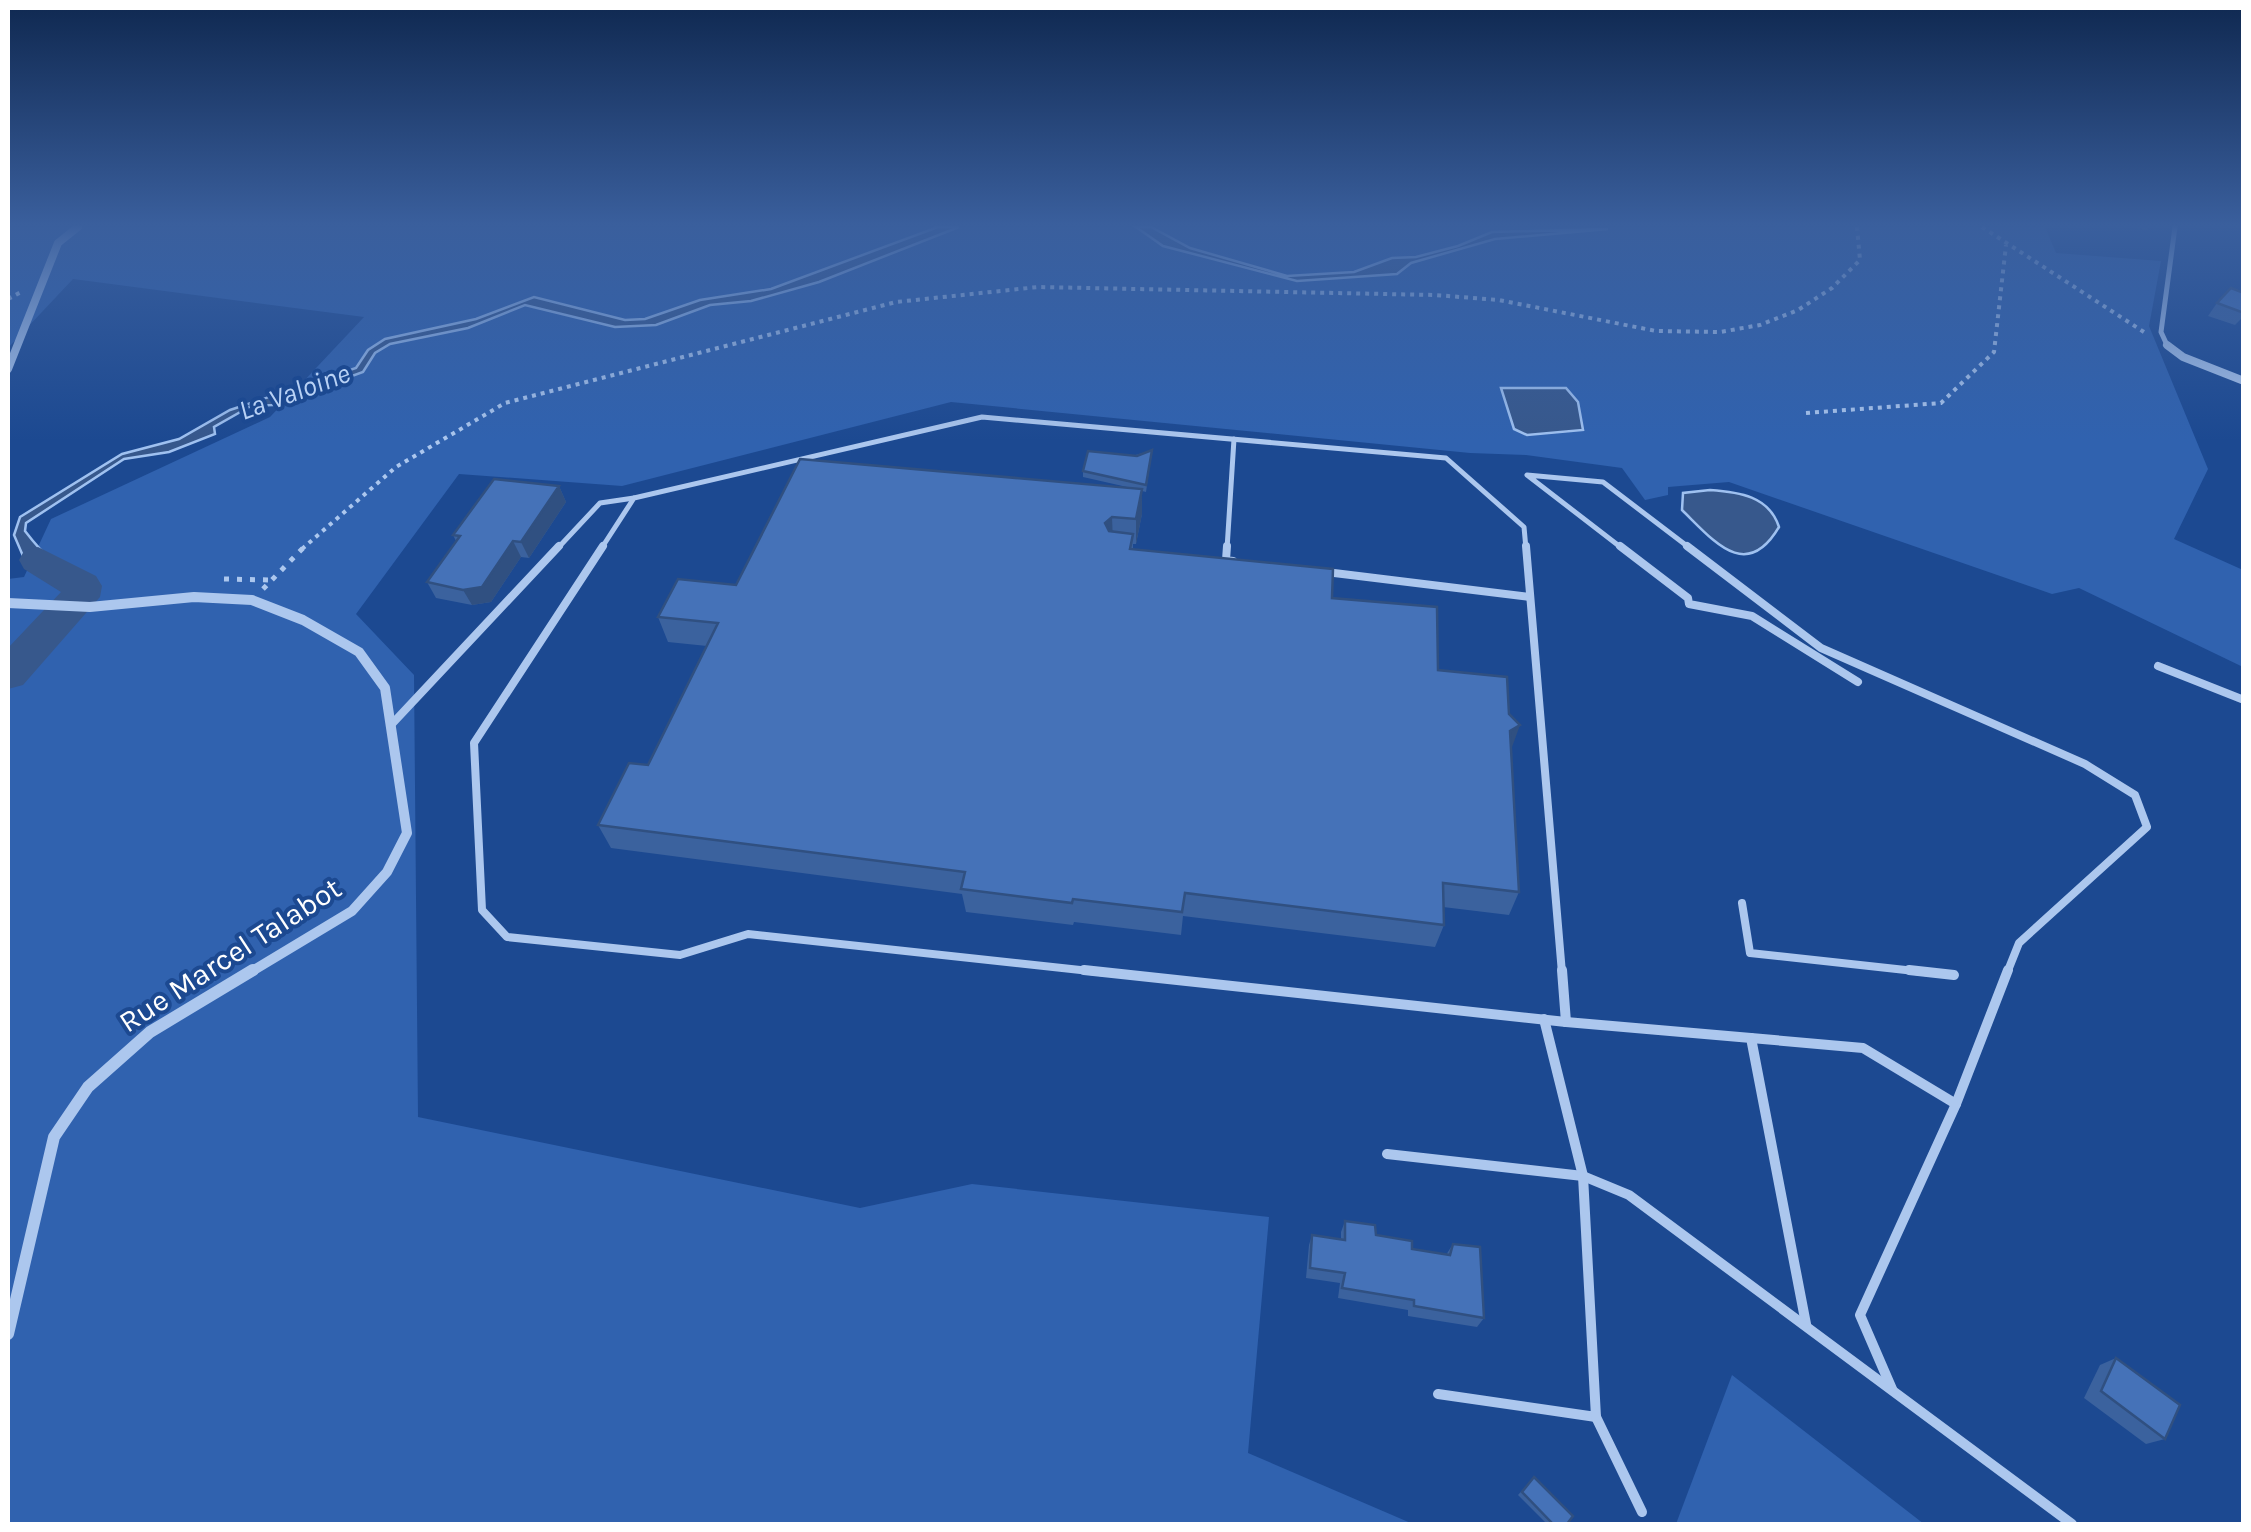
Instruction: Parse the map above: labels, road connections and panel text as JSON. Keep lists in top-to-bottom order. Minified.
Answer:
{"streets":{"street":["Rue Marcel Talabot"]},"water":["La Valoine"]}
